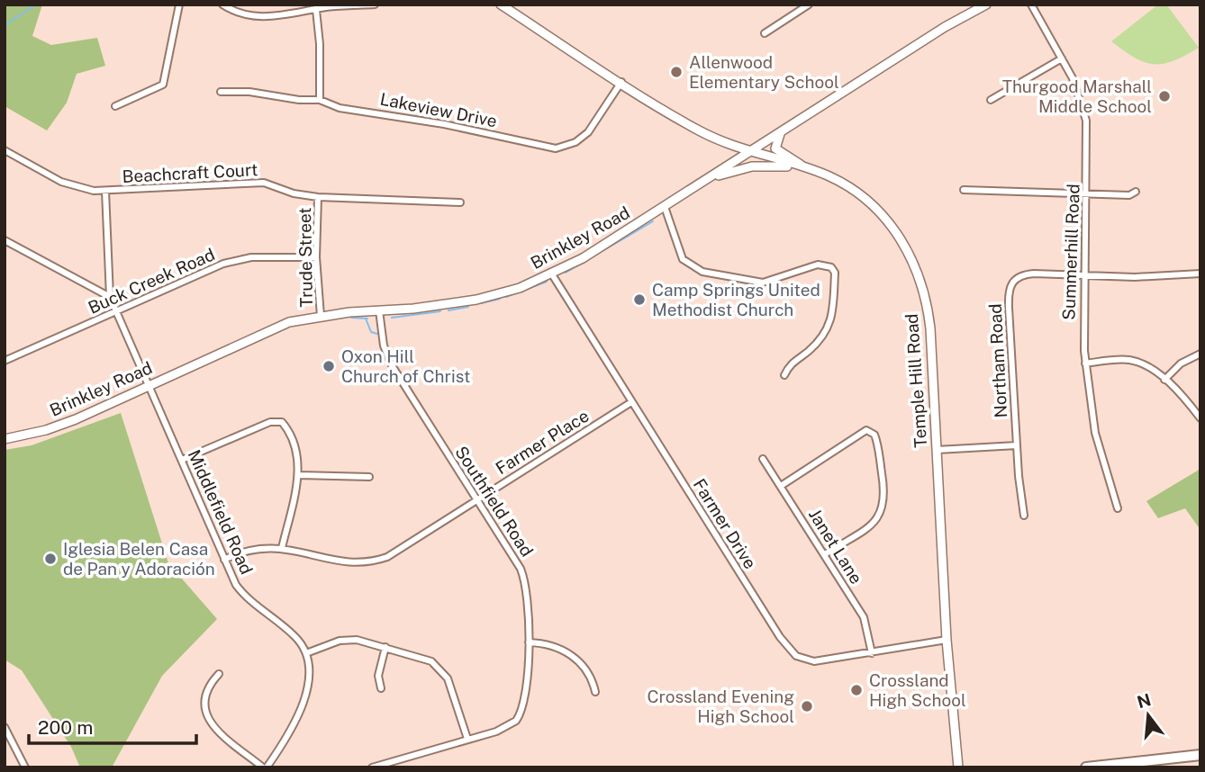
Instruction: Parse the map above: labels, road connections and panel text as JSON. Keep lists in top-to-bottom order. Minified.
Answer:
{"streets":{"main road":["Brinkley Road","Temple Hill Road"],"street":["Lakeview Drive","Beachcraft Court","Summerhill Road","Trude Street","Buck Creek Road","Northam Road","Farmer Place","Southfield Road","Middlefield Road","Farmer Drive","Janet Lane"]},"crossings":[["Lakeview Drive","Temple Hill Road"],["Beachcraft Court","Trude Street"],["Beachcraft Court","Middlefield Road"],["Brinkley Road","Trude Street"],["Brinkley Road","Temple Hill Road"],["Brinkley Road","Southfield Road"],["Brinkley Road","Middlefield Road"],["Brinkley Road","Farmer Drive"],["Summerhill Road","Northam Road"],["Trude Street","Buck Creek Road"],["Buck Creek Road","Middlefield Road"],["Temple Hill Road","Farmer Drive"],["Farmer Place","Southfield Road"],["Farmer Place","Middlefield Road"],["Farmer Place","Farmer Drive"],["Farmer Drive","Janet Lane"]],"places":["Allenwood Elementary School","Thurgood Marshall Middle School","Camp Springs United Methodist Church","Oxon Hill Church of Christ","Iglesia Belen Casa de Pan y Adoración","Crossland High School","Crossland Evening High School"],"scale_bar":"200 m","north":"top"}
